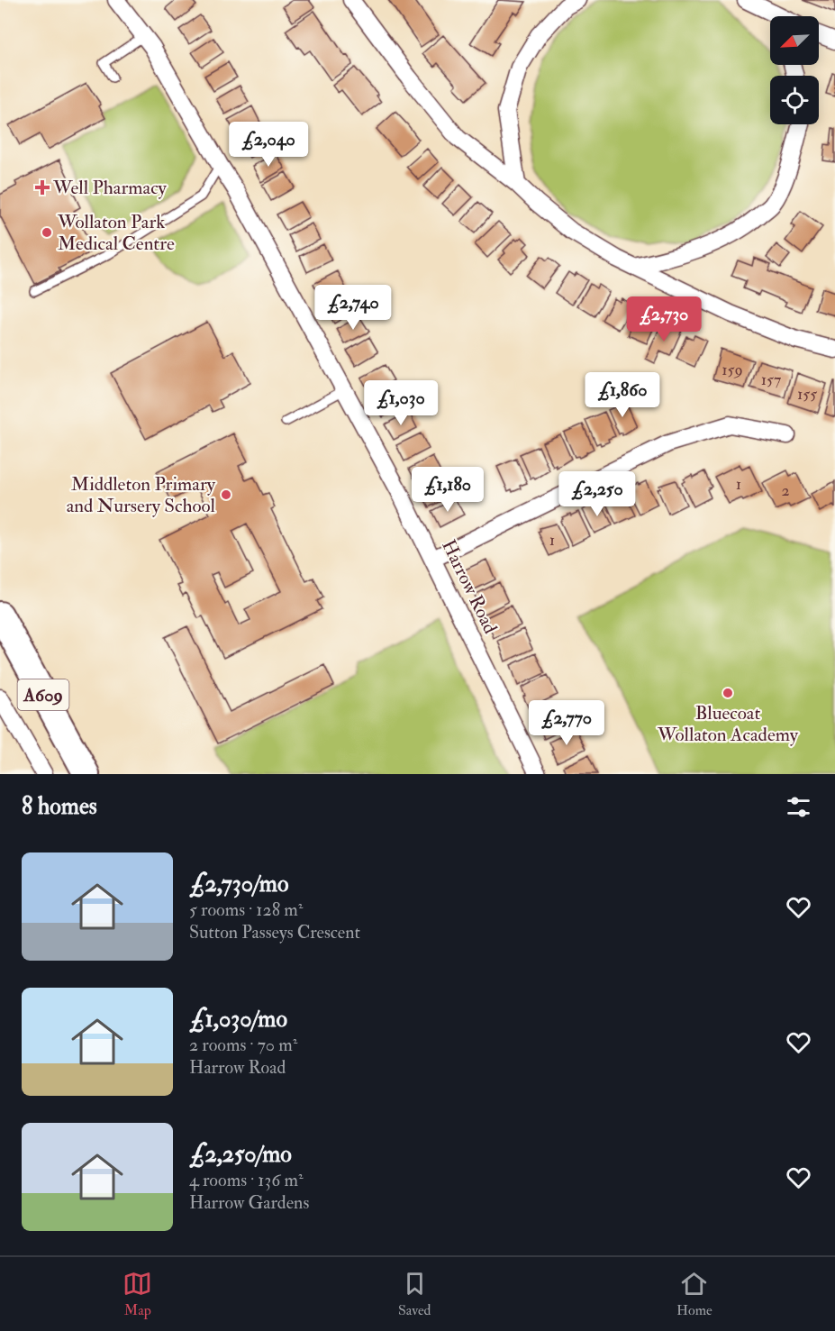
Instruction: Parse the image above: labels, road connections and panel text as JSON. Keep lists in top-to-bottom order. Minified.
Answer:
{"streets":{"main road":["A609"],"street":["Harrow Road"]},"places":{"health":["Well Pharmacy"],"other":["Wollaton Park Medical Centre","Middleton Primary and Nursery School","Bluecoat Wollaton Academy"]},"house_numbers":["159","157","155","1","2","1"],"north":"bottom left","page":{"price":["£2,040","£2,740","£2,730","£1,860","£1,030","£1,180","£2,250","£2,770"],"heading":"8 homes","list":[{"name":"£2,730/mo","note":"5 rooms · 128 m² · Sutton Passeys Crescent"},{"name":"£1,030/mo","note":"2 rooms · 70 m² · Harrow Road"},{"name":"£2,250/mo","note":"4 rooms · 136 m² · Harrow Gardens"}],"tabs":["Map","Saved","Home"]}}
